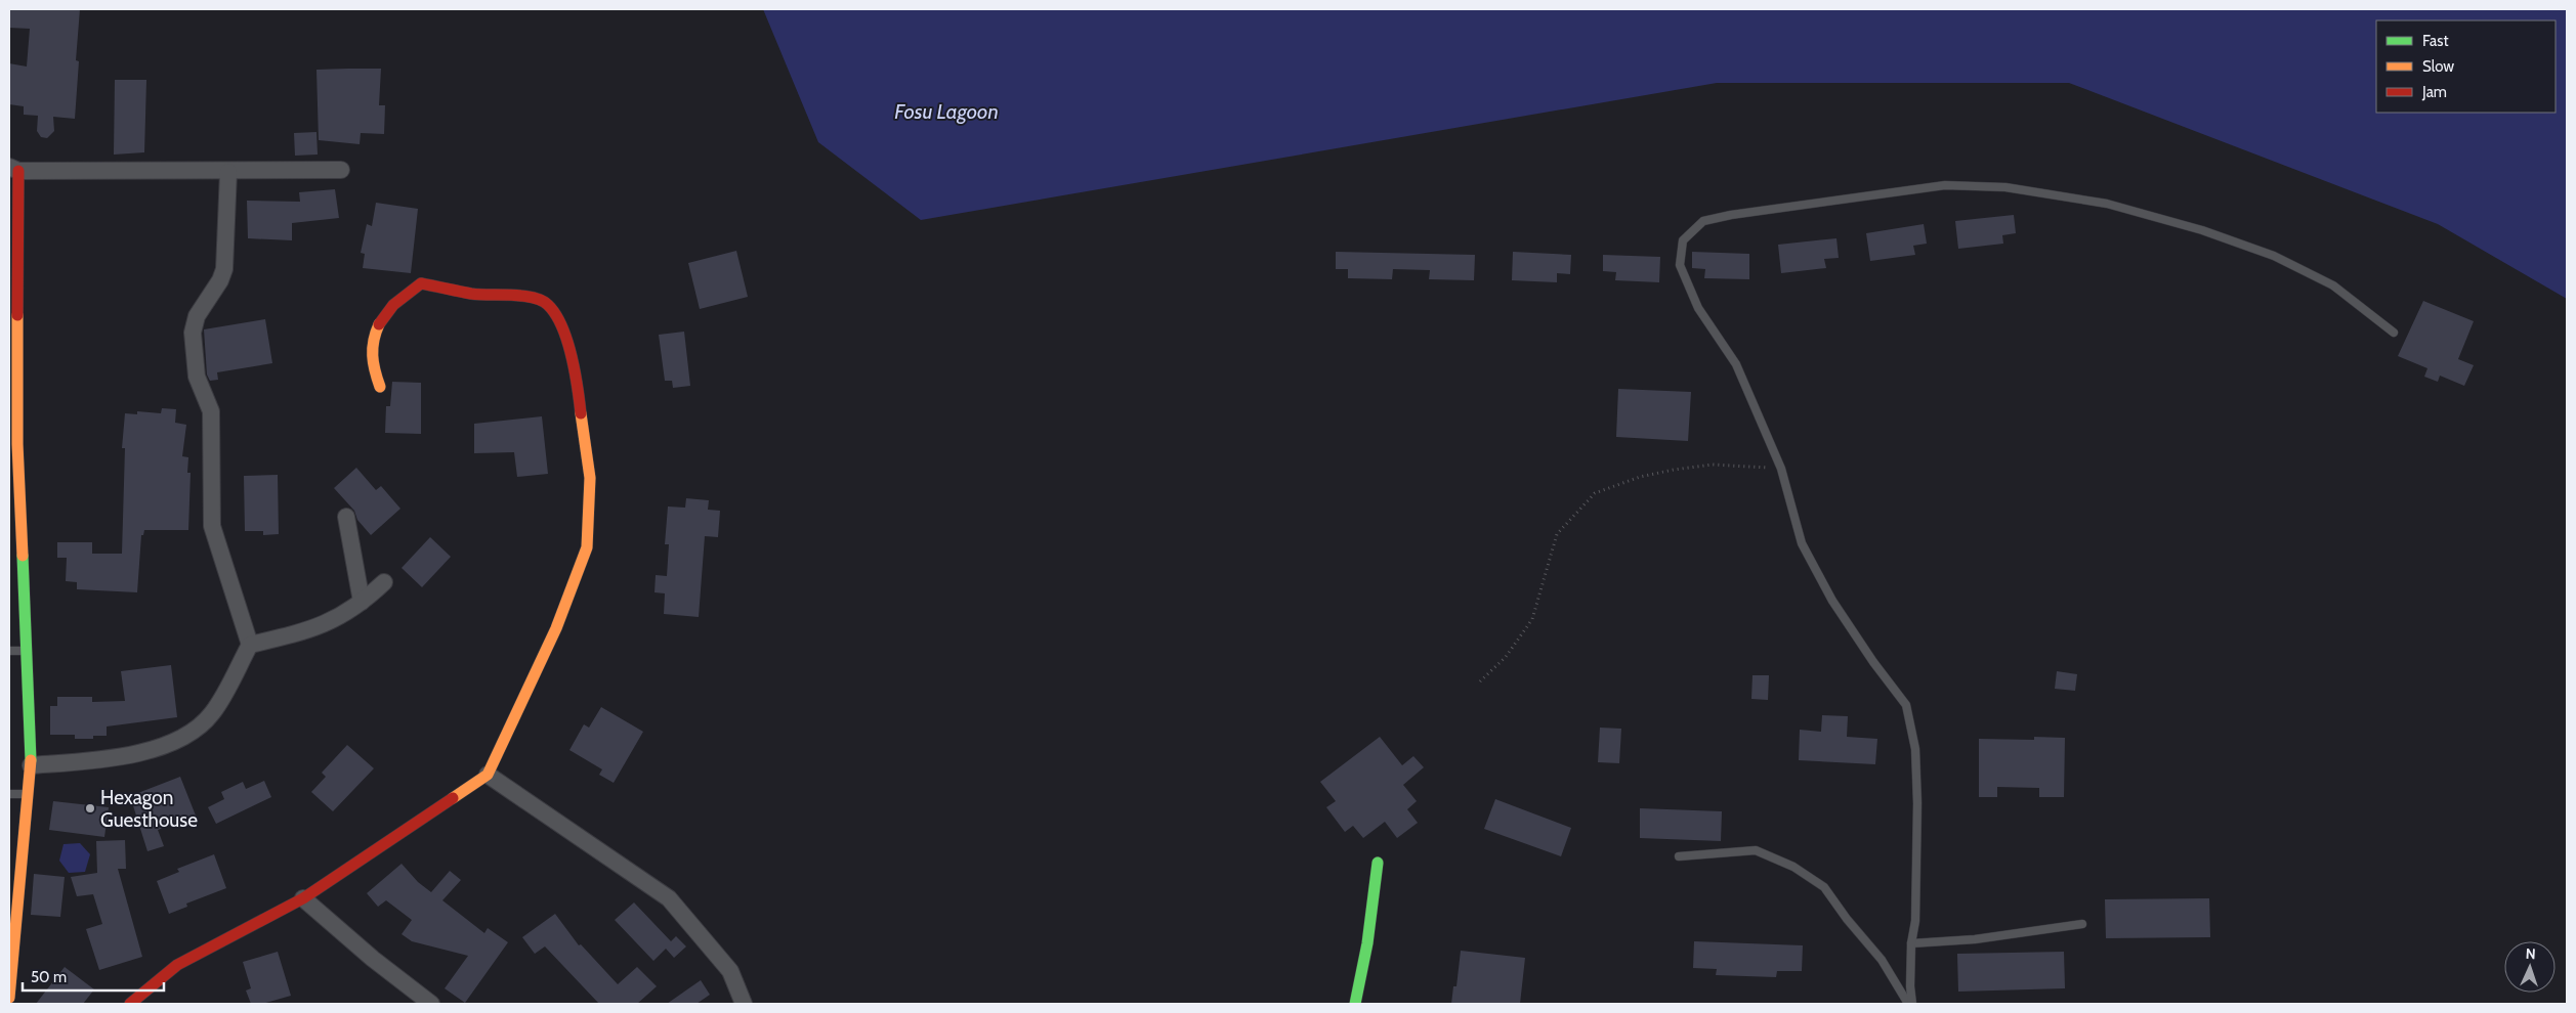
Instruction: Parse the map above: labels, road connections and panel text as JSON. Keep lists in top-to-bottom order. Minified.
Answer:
{"water":["Fosu Lagoon"],"places":["Hexagon Guesthouse"],"legend":["Fast","Slow","Jam"],"scale_bar":"50 m","north":"top"}
